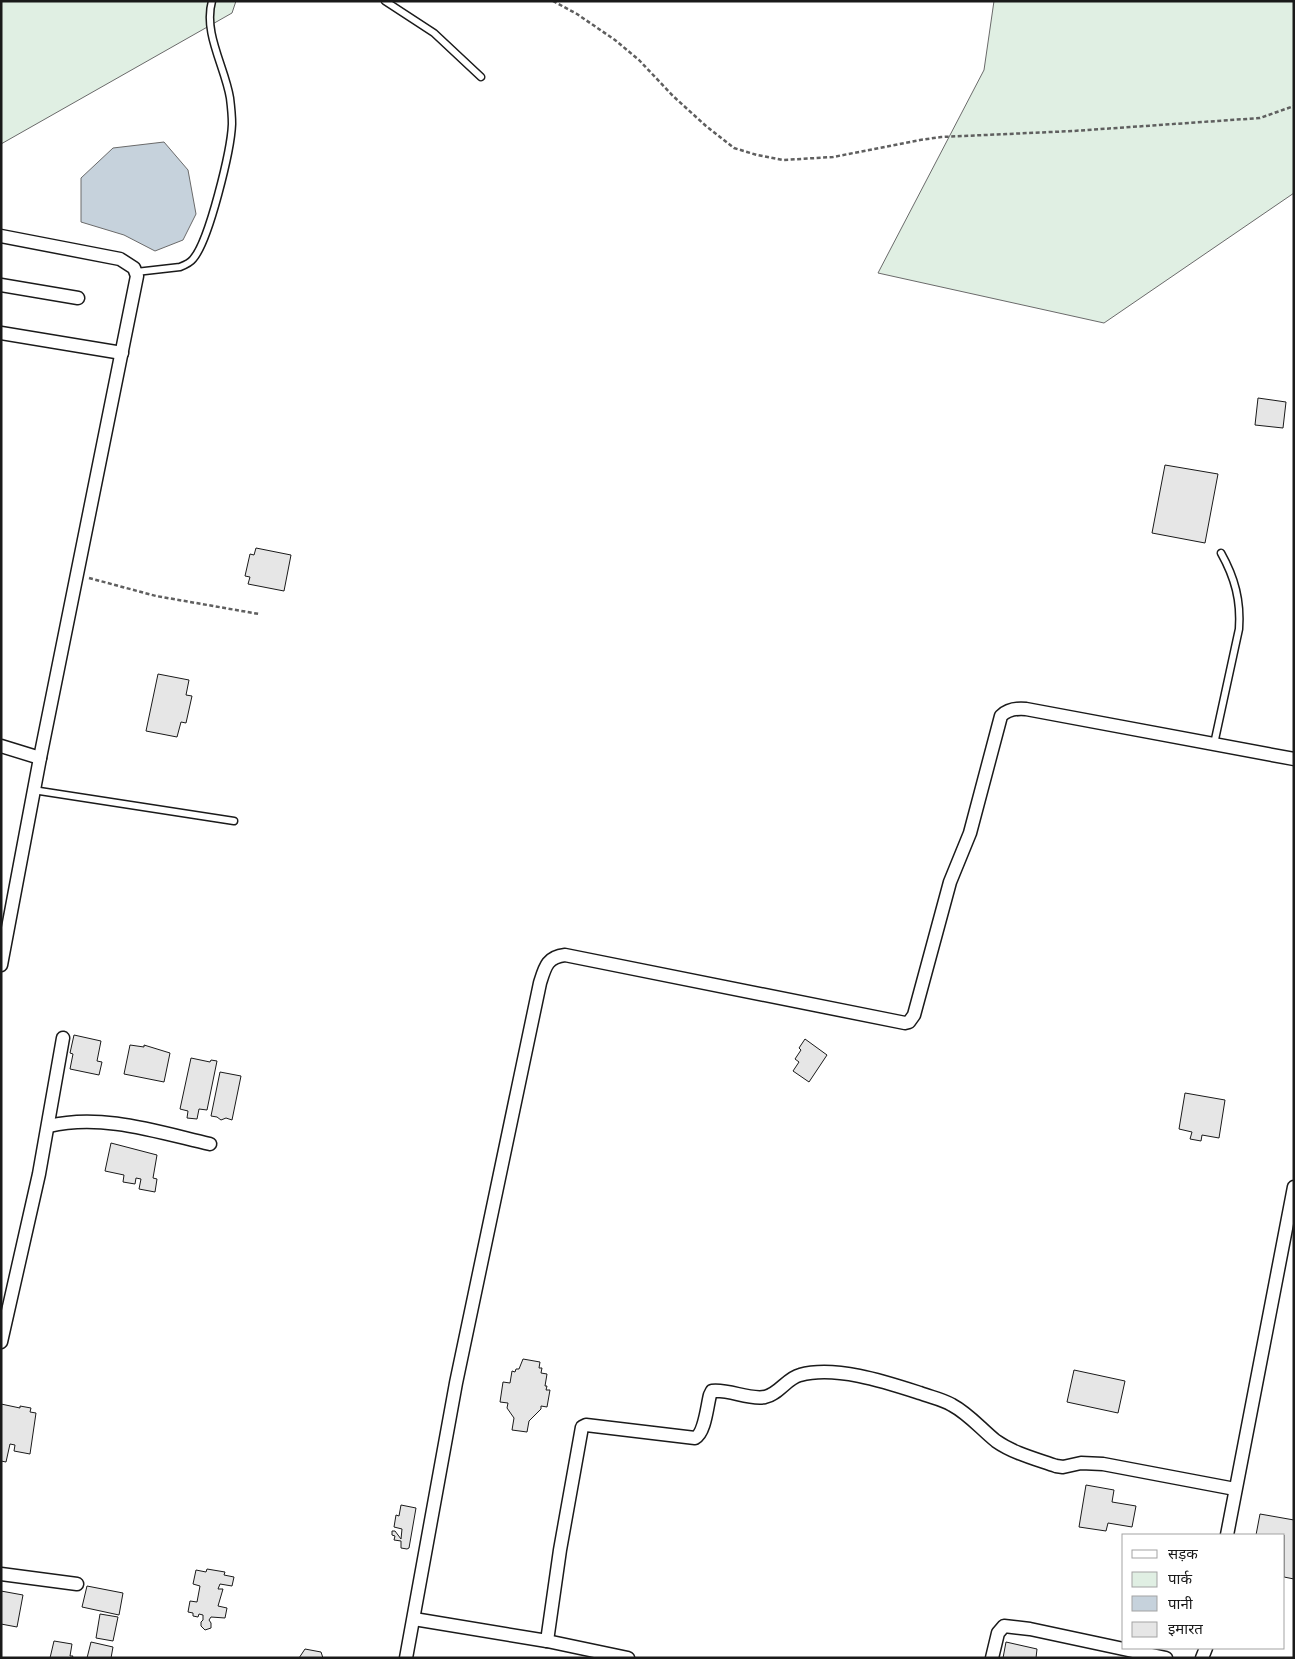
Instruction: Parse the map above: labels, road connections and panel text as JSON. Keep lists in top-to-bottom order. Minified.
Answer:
{"legend":["सड़क","पार्क","पानी","इमारत"]}
